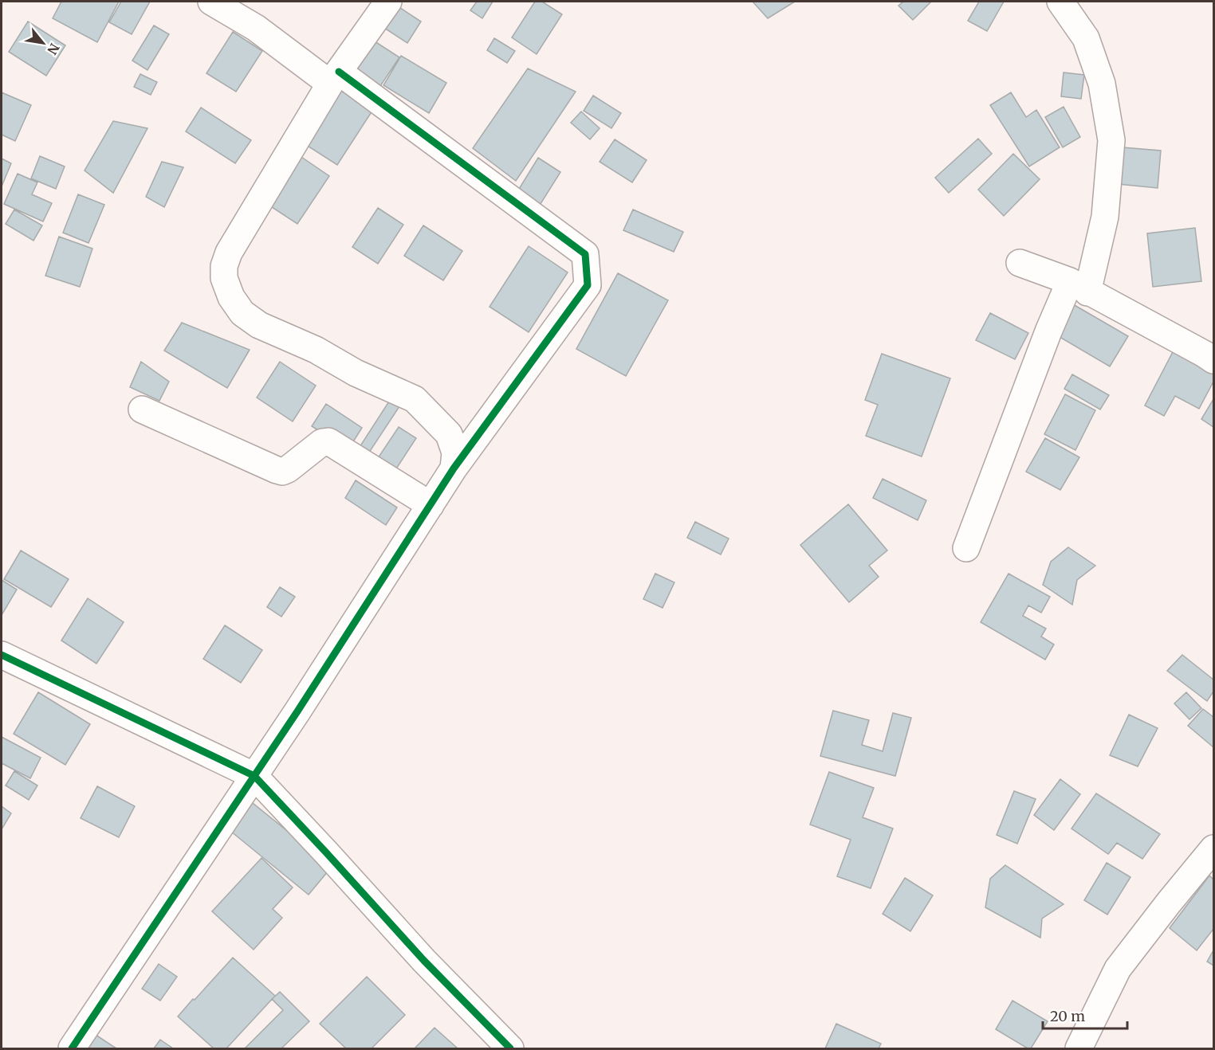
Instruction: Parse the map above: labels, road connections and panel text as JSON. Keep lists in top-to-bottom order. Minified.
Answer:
{"scale_bar":"20 m","north":"bottom right"}
